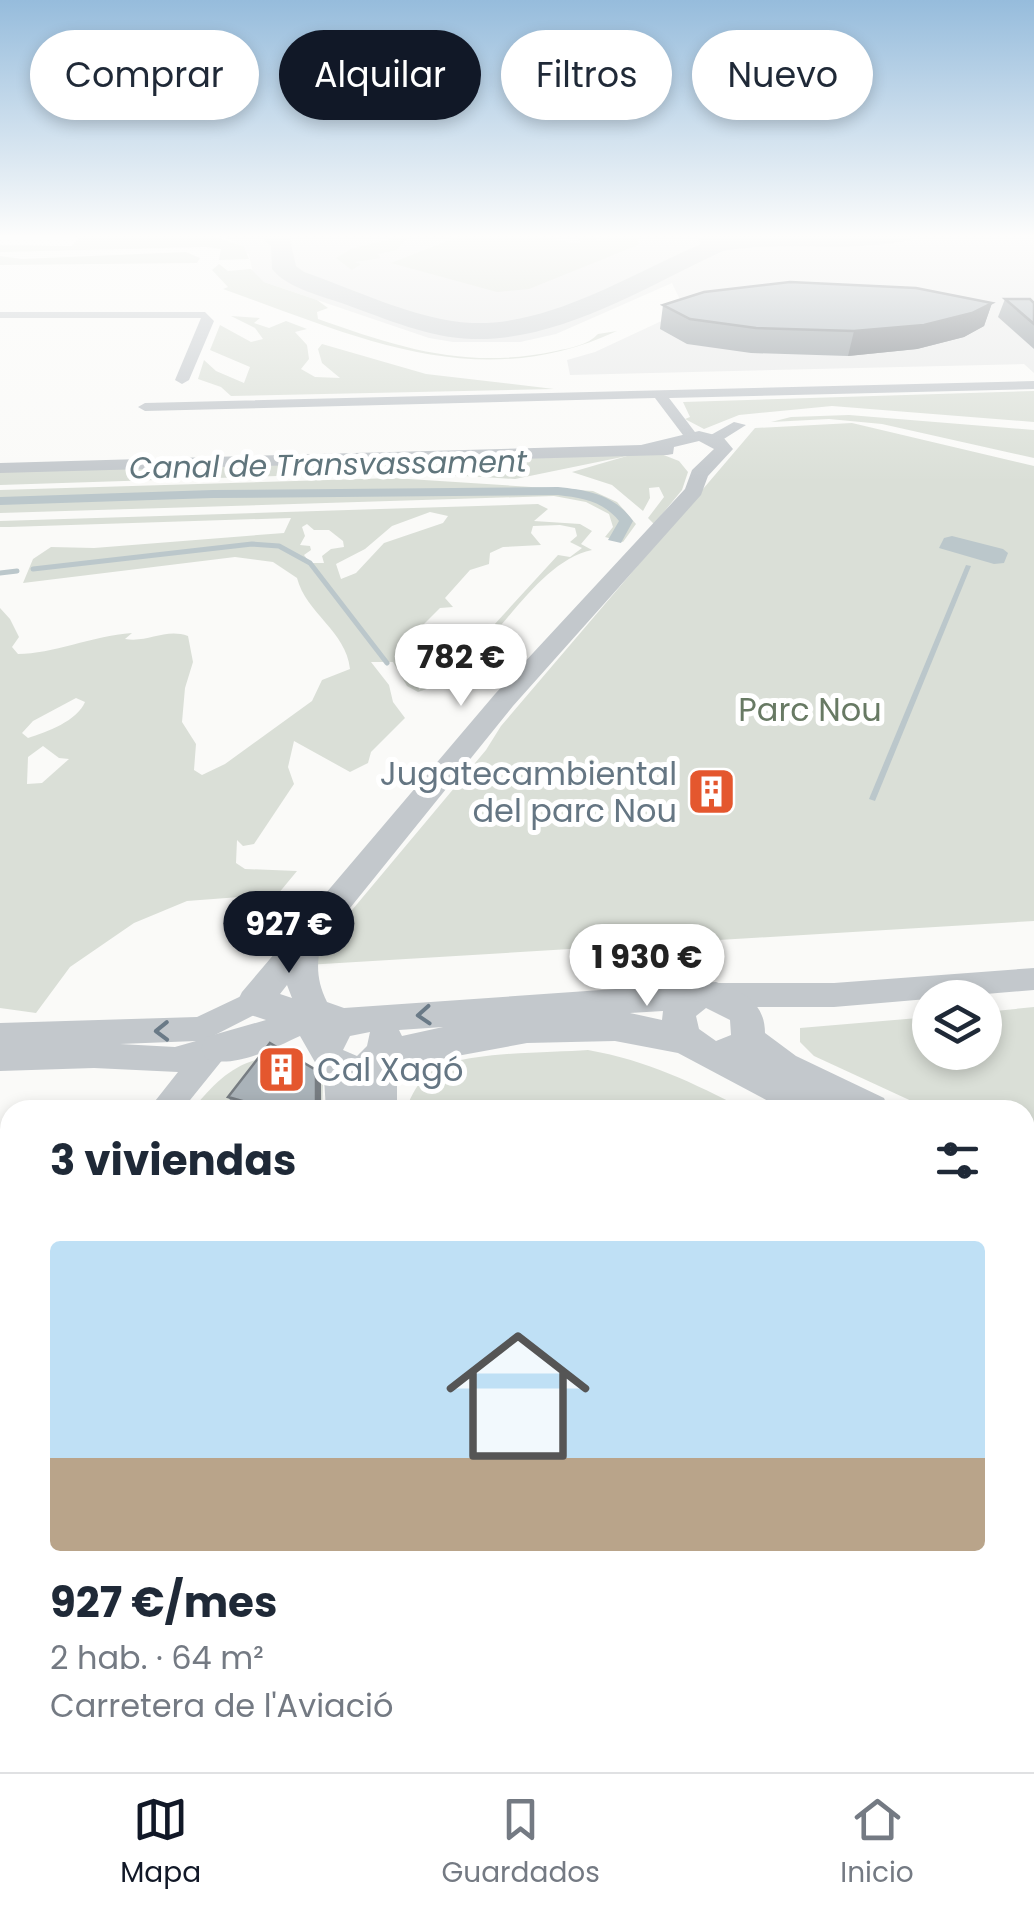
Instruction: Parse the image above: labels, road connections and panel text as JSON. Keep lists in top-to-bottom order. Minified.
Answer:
{"water":["Canal de Transvassament"],"parks":["Parc Nou"],"places":{"building":["Jugatecambiental del parc Nou","Cal Xagó"]},"page":{"chip":["Comprar","Alquilar","Filtros","Nuevo"],"price":["782 €","927 €","1 930 €"],"heading":"3 viviendas","list":[{"name":"927 €/mes","note":"2 hab. · 64 m² · Carretera de l'Aviació"}],"tabs":["Mapa","Guardados","Inicio"]}}
